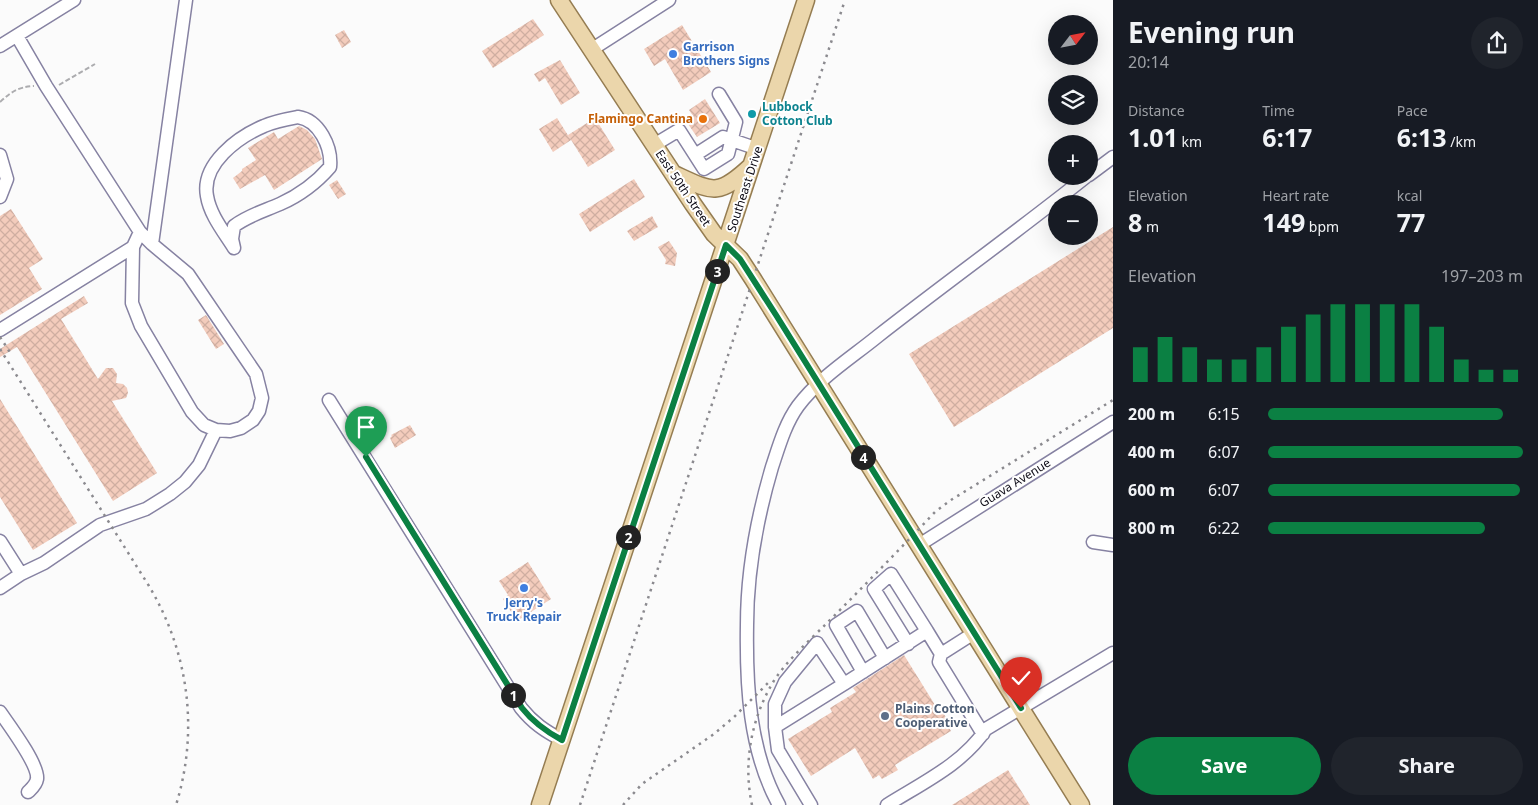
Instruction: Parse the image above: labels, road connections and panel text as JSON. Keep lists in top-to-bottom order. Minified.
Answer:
{"streets":{"main road":["East 50th Street","Southeast Drive"],"street":["Guava Avenue"]},"crossings":[["East 50th Street","Southeast Drive"],["East 50th Street","Guava Avenue"]],"places":["Garrison Brothers Signs","Lubbock Cotton Club","Flamingo Cantina","Jerry's Truck Repair","Plains Cotton Cooperative"],"north":"top right","page":{"heading":["Evening run","20:14"],"map_buttons":["+","−"],"stats":[["Distance","1.01 km"],["Time","6:17"],["Pace","6:13 /km"],["Elevation","8 m"],["Heart rate","149 bpm"],["kcal","77"]],"chart":["Elevation","197–203 m"],"pins":["3","4","2","1"],"list":[{"name":"200 m","note":"6:15"},{"name":"400 m","note":"6:07"},{"name":"600 m","note":"6:07"},{"name":"800 m","note":"6:22"}],"buttons":["Save","Share"]}}
